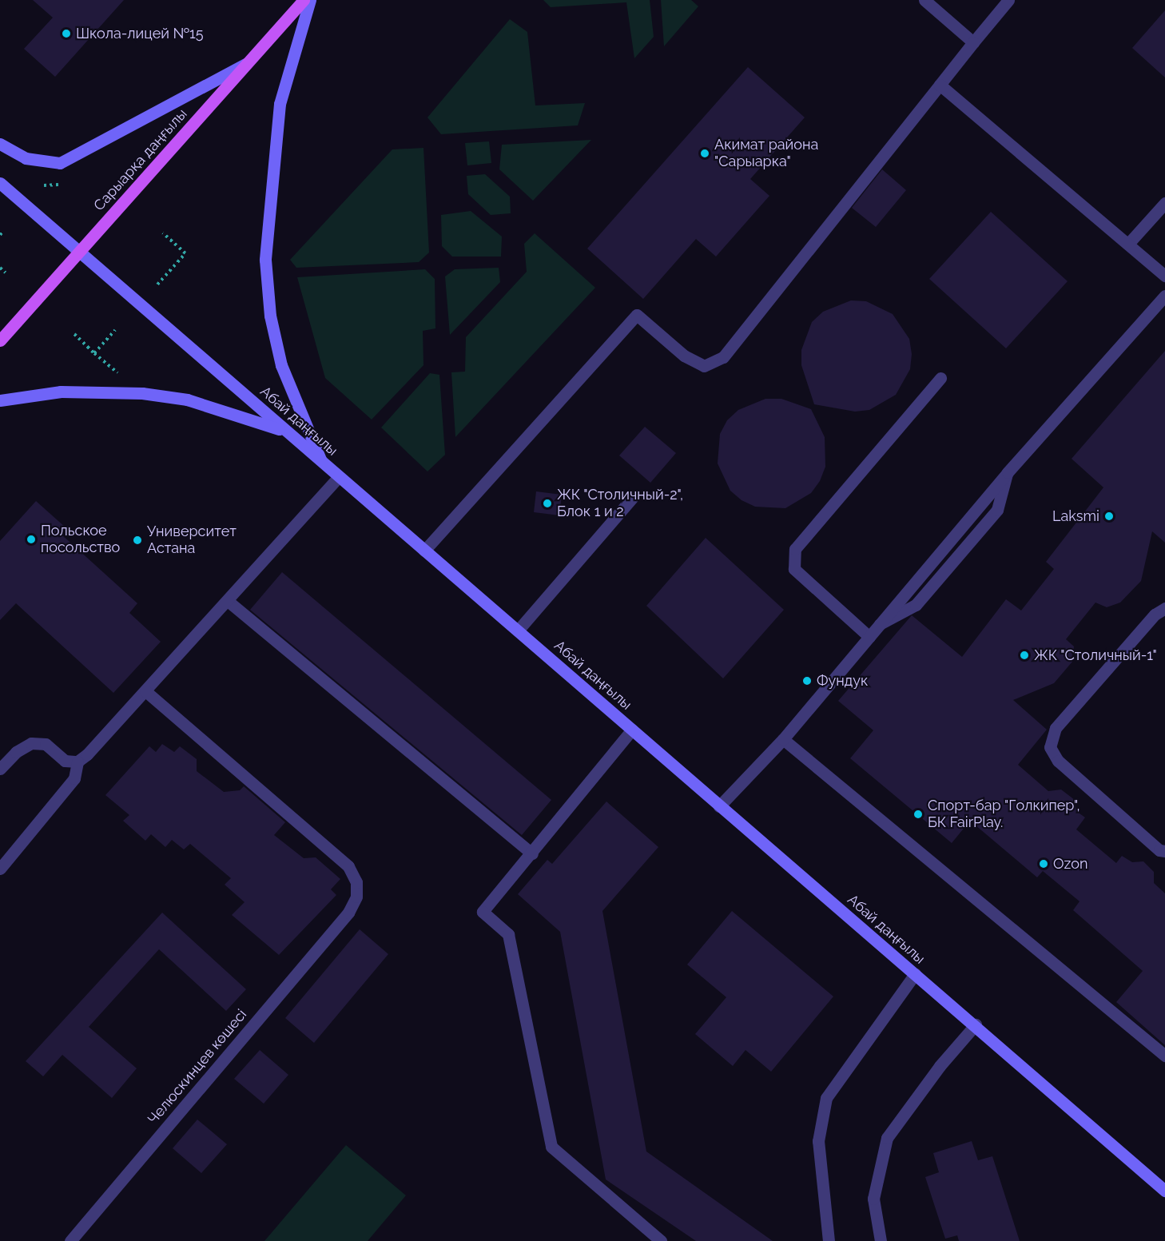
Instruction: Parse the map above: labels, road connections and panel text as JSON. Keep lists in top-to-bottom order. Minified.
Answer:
{"streets":{"main road":["Сарыарқа даңғылы"],"street":["Абай даңғылы","Челюскинцев көшесі"]},"crossings":[["Сарыарқа даңғылы","Абай даңғылы"]],"places":["Школа-лицей №15","Акимат района \"Сарыарка\"","ЖК \"Столичный-2\", Блок 1 и 2","Laksmi","Польское посольство","Университет Астана","ЖК \"Столичный-1\"","Фундук","Спорт-бар \"Голкипер\", БК FairPlay.","Ozon"]}
